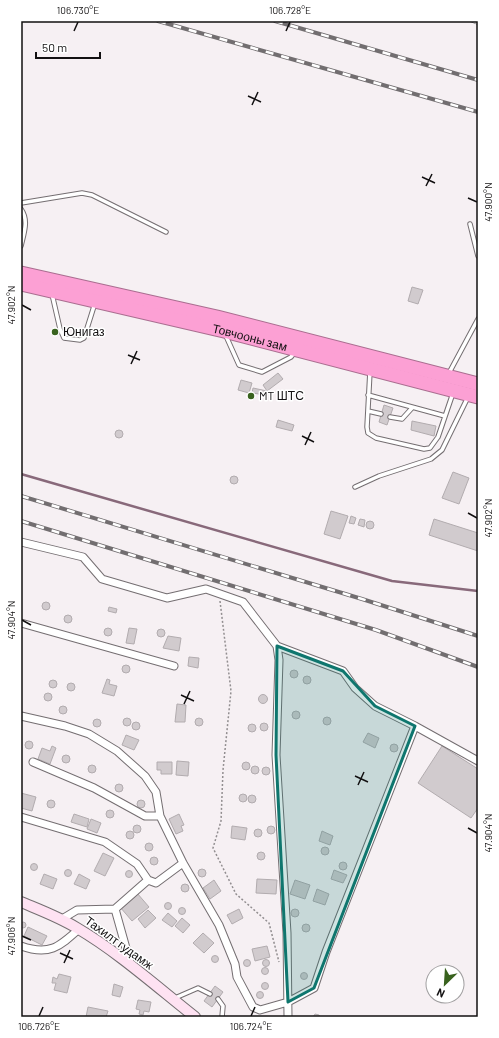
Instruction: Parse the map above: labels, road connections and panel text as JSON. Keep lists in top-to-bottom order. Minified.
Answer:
{"streets":{"highway":["Товчооны зам"],"main road":["Тахилт гудамж"]},"places":["Юнигаз","MT ШТС"],"scale_bar":"50 m","north":"bottom left","coordinates":["106.730°E","106.728°E","47.900°N","47.902°N","47.904°N","47.906°N","106.726°E","106.724°E"]}
